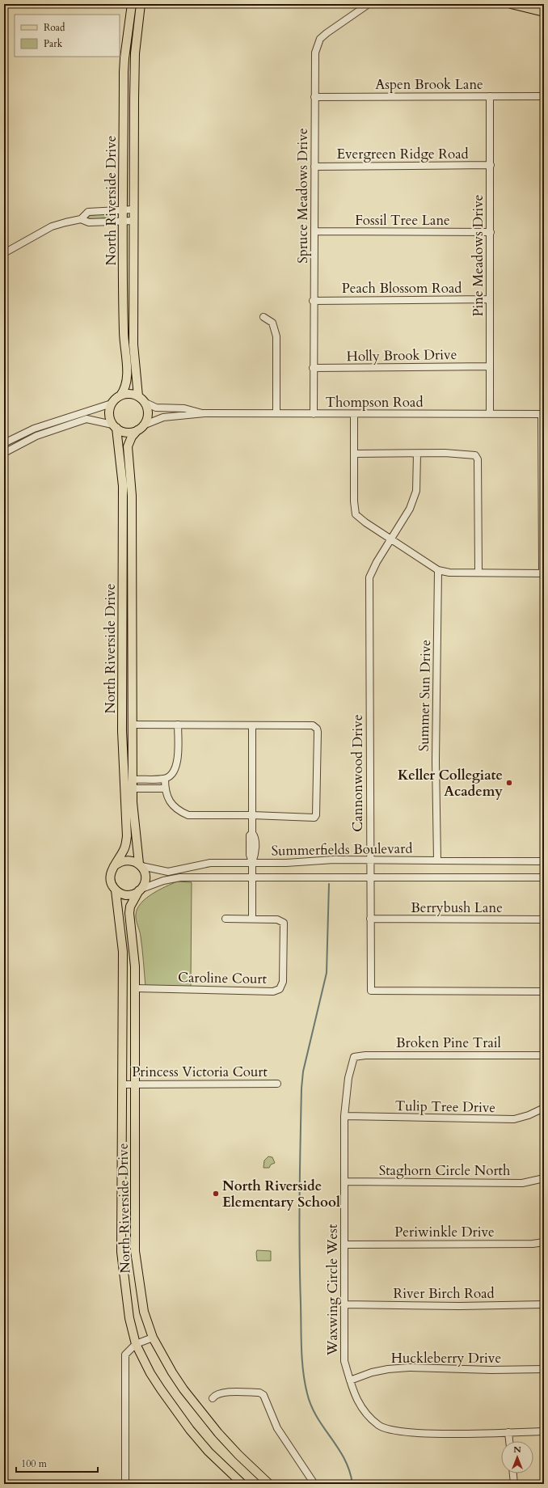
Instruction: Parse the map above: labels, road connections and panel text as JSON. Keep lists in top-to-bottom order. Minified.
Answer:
{"streets":{"main road":["North Riverside Drive"],"street":["Aspen Brook Lane","Evergreen Ridge Road","Spruce Meadows Drive","Fossil Tree Lane","Pine Meadows Drive","Peach Blossom Road","Holly Brook Drive","Thompson Road","Summer Sun Drive","Cannonwood Drive","Summerfields Boulevard","Berrybush Lane","Caroline Court","Broken Pine Trail","Princess Victoria Court","Tulip Tree Drive","Staghorn Circle North","Periwinkle Drive","Waxwing Circle West","River Birch Road","Huckleberry Drive"]},"crossings":[["Aspen Brook Lane","Spruce Meadows Drive"],["Aspen Brook Lane","Pine Meadows Drive"],["Evergreen Ridge Road","Spruce Meadows Drive"],["Evergreen Ridge Road","Pine Meadows Drive"],["Spruce Meadows Drive","Fossil Tree Lane"],["Spruce Meadows Drive","Peach Blossom Road"],["Spruce Meadows Drive","Holly Brook Drive"],["Spruce Meadows Drive","Thompson Road"],["North Riverside Drive","Thompson Road"],["North Riverside Drive","Summerfields Boulevard"],["North Riverside Drive","Caroline Court"],["North Riverside Drive","Princess Victoria Court"],["Fossil Tree Lane","Pine Meadows Drive"],["Pine Meadows Drive","Peach Blossom Road"],["Pine Meadows Drive","Holly Brook Drive"],["Pine Meadows Drive","Thompson Road"],["Summer Sun Drive","Summerfields Boulevard"],["Cannonwood Drive","Summerfields Boulevard"],["Cannonwood Drive","Berrybush Lane"],["Broken Pine Trail","Waxwing Circle West"],["Tulip Tree Drive","Waxwing Circle West"],["Staghorn Circle North","Waxwing Circle West"],["Periwinkle Drive","Waxwing Circle West"],["Waxwing Circle West","River Birch Road"],["Waxwing Circle West","Huckleberry Drive"]],"places":["Keller Collegiate Academy","North Riverside Elementary School"],"legend":["Road","Park"],"scale_bar":"100 m","north":"top"}
